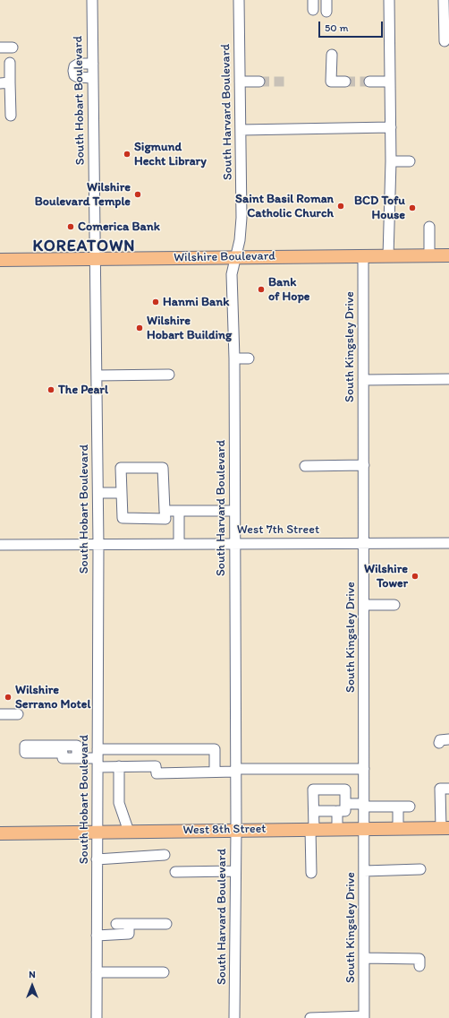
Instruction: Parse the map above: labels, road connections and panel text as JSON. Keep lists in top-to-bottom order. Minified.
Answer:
{"streets":{"main road":["Wilshire Boulevard","West 8th Street"],"street":["South Hobart Boulevard","South Harvard Boulevard","South Kingsley Drive","West 7th Street"]},"crossings":[["South Hobart Boulevard","Wilshire Boulevard"],["South Hobart Boulevard","West 7th Street"],["South Hobart Boulevard","West 8th Street"],["South Harvard Boulevard","Wilshire Boulevard"],["South Harvard Boulevard","West 7th Street"],["South Harvard Boulevard","West 8th Street"],["Wilshire Boulevard","South Kingsley Drive"],["South Kingsley Drive","West 7th Street"],["South Kingsley Drive","West 8th Street"]],"districts":["KOREATOWN"],"places":["Sigmund Hecht Library","Wilshire Boulevard Temple","Saint Basil Roman Catholic Church","BCD Tofu House","Comerica Bank","Bank of Hope","Hanmi Bank","Wilshire Hobart Building","The Pearl","Wilshire Tower","Wilshire Serrano Motel"],"scale_bar":"50 m","north":"top"}
